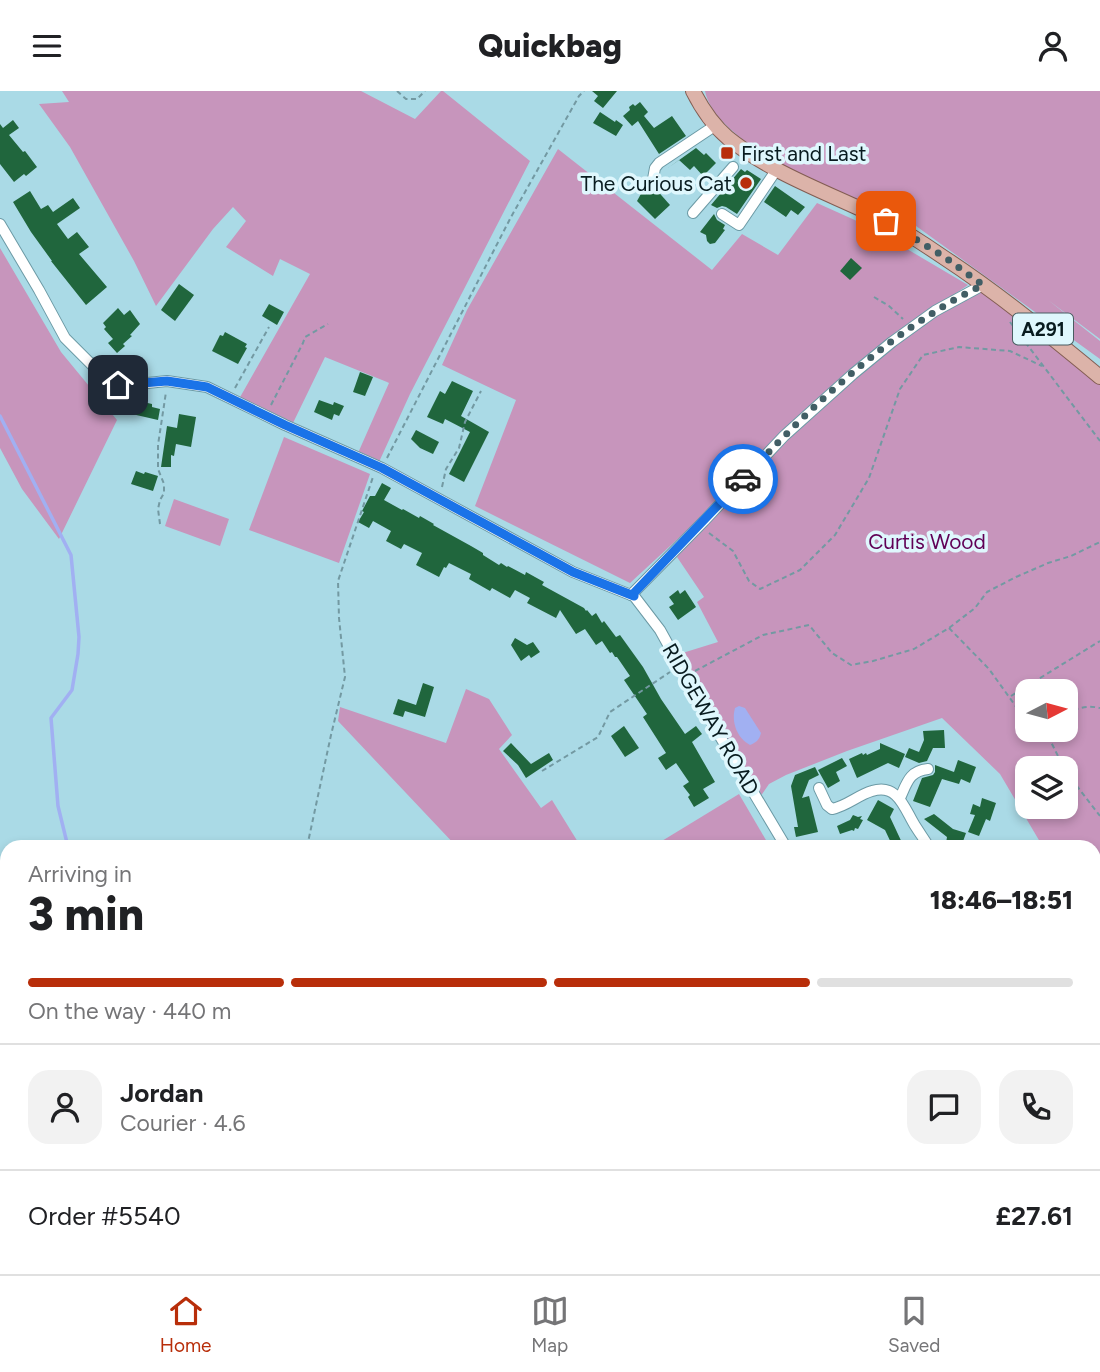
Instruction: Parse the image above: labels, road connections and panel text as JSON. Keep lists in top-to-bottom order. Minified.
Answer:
{"streets":{"main road":["A291"],"street":["RIDGEWAY ROAD"]},"parks":["Curtis Wood"],"places":{"transit":["First and Last"],"other":["The Curious Cat"]},"north":"right","page":{"header":"Quickbag","heading":["3 min","Arriving in","18:46–18:51"],"panel":["Jordan","Courier · 4.6","Order #5540","£27.61"],"bar":"On the way · 440 m","tabs":["Home","Map","Saved"]}}
